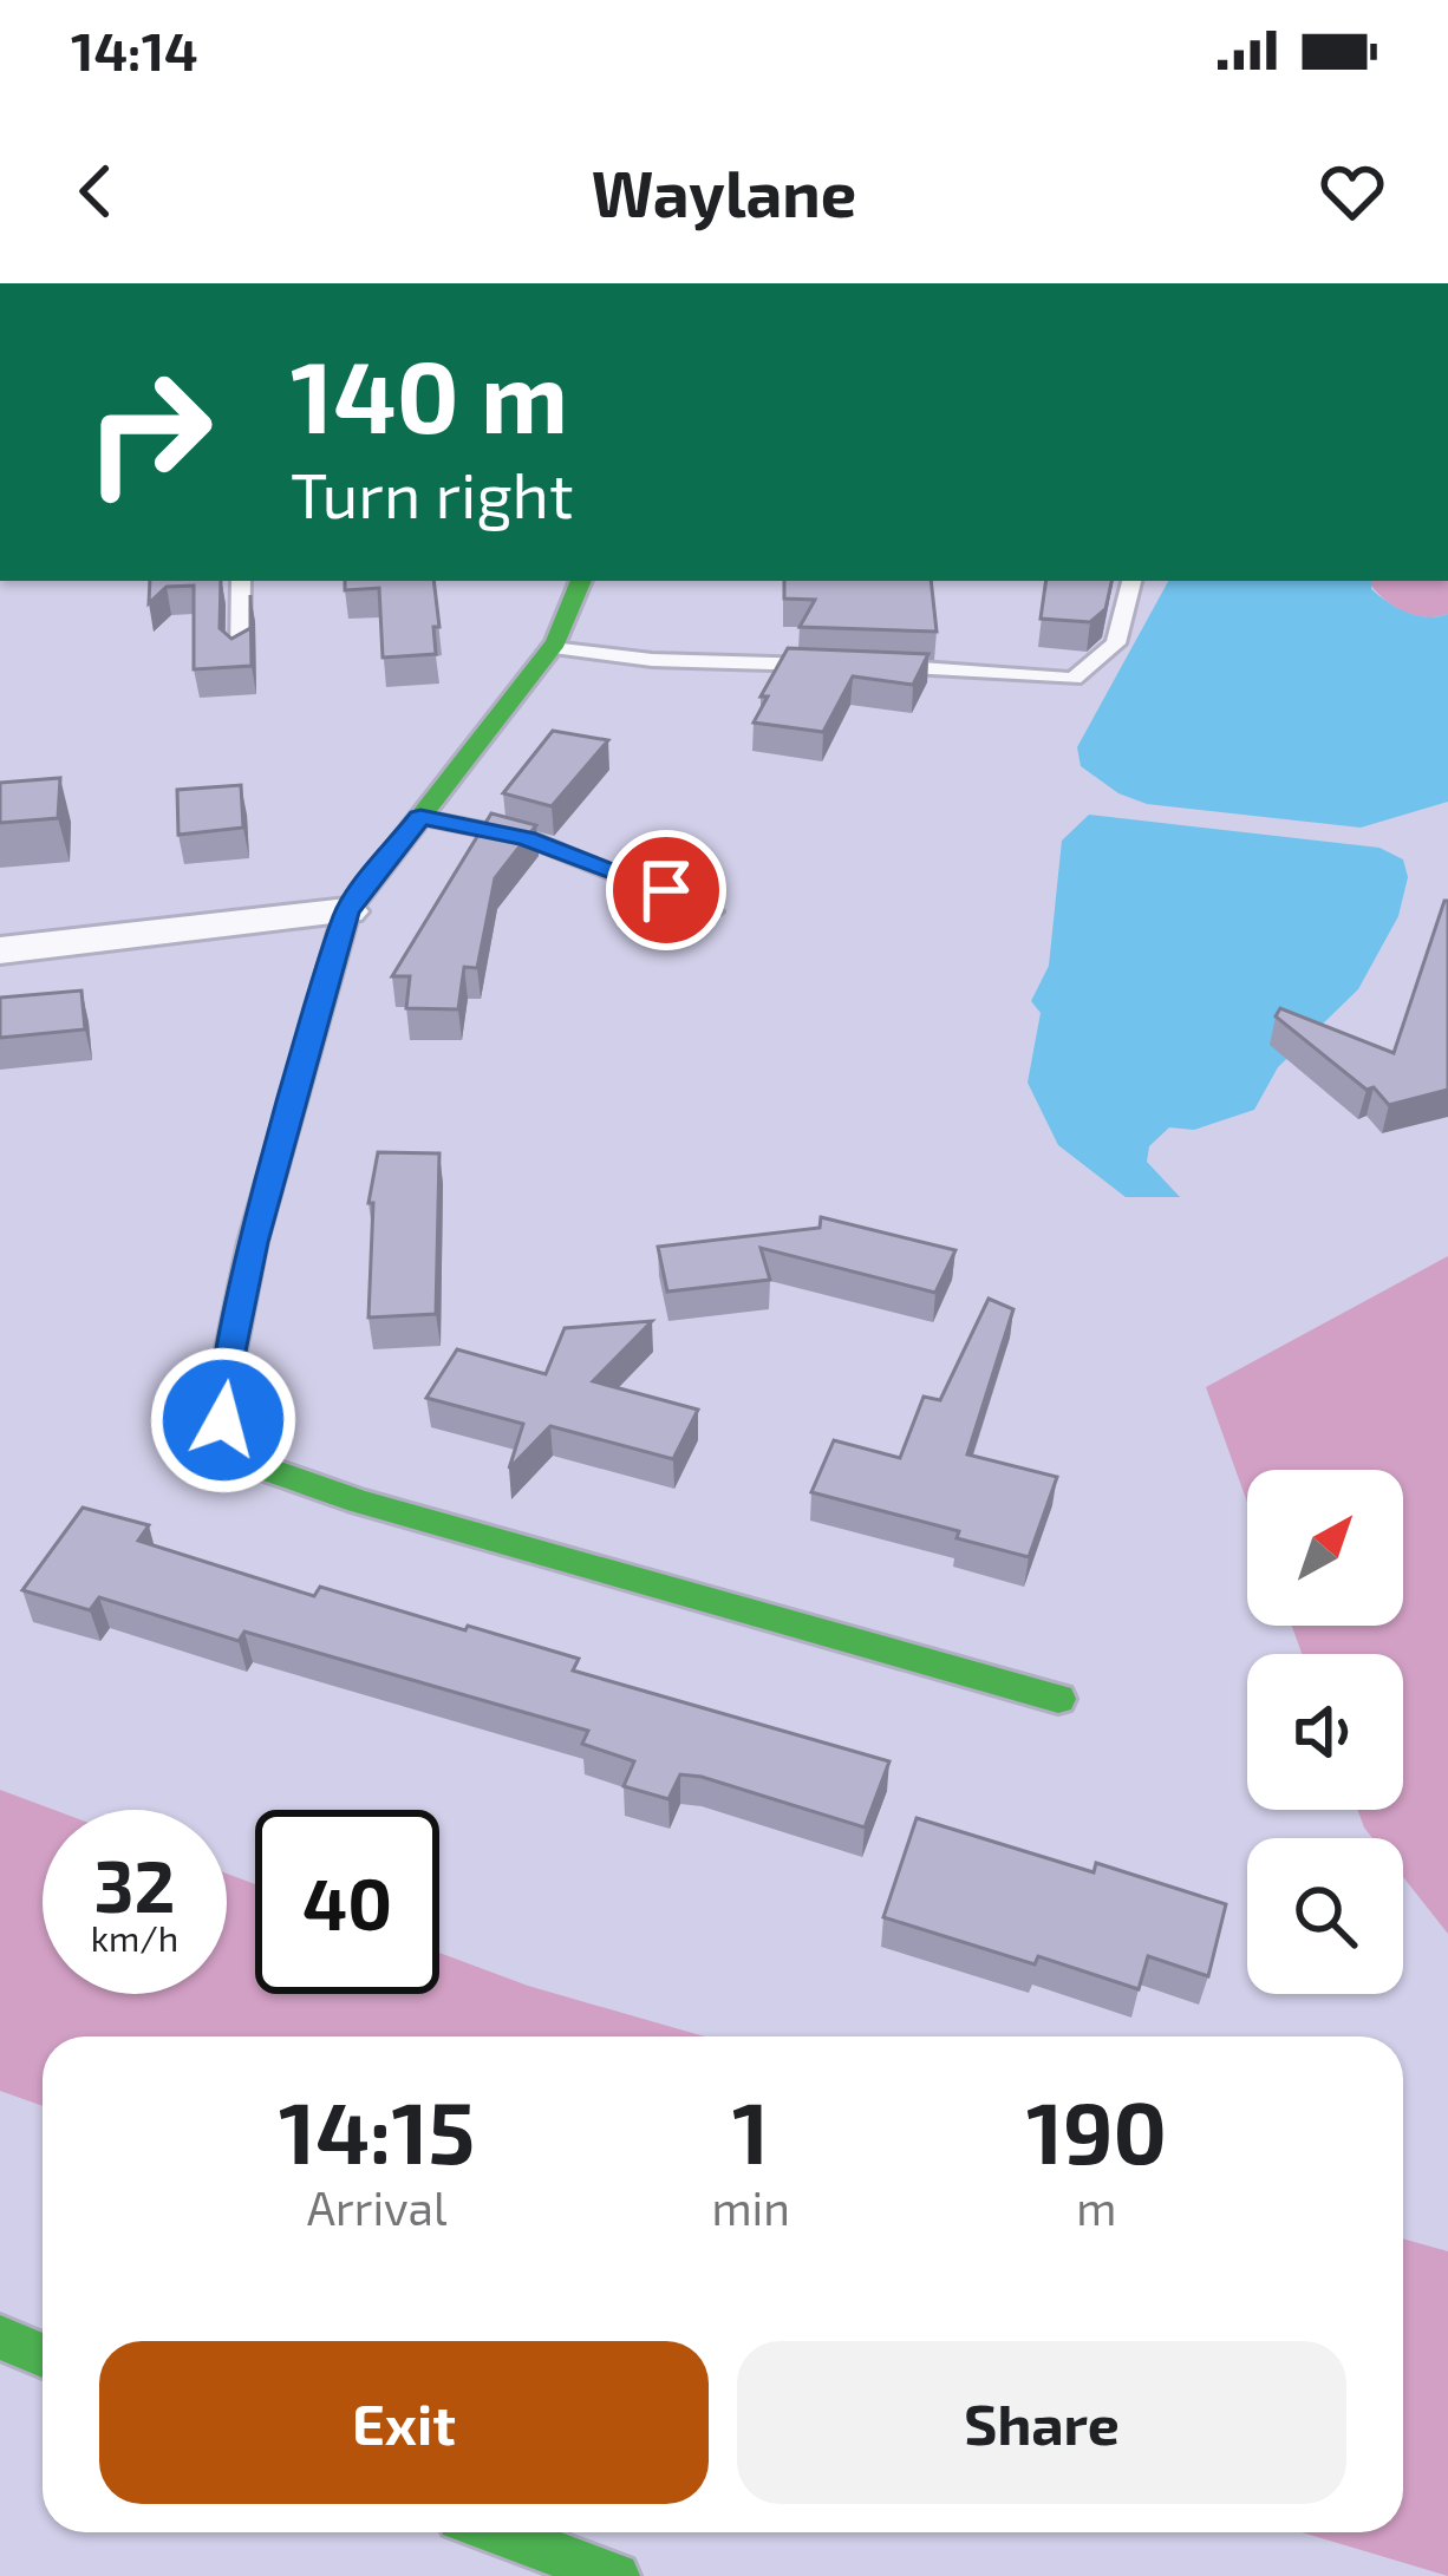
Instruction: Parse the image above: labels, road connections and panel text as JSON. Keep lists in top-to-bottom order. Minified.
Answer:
{"north":"top right","page":{"status":"14:14","header":"Waylane","turn":["140 m","Turn right"],"speed":"32 km/h","limit":"40","eta":["14:15","Arrival","1","min","190","m"],"buttons":["Exit","Share"]}}
